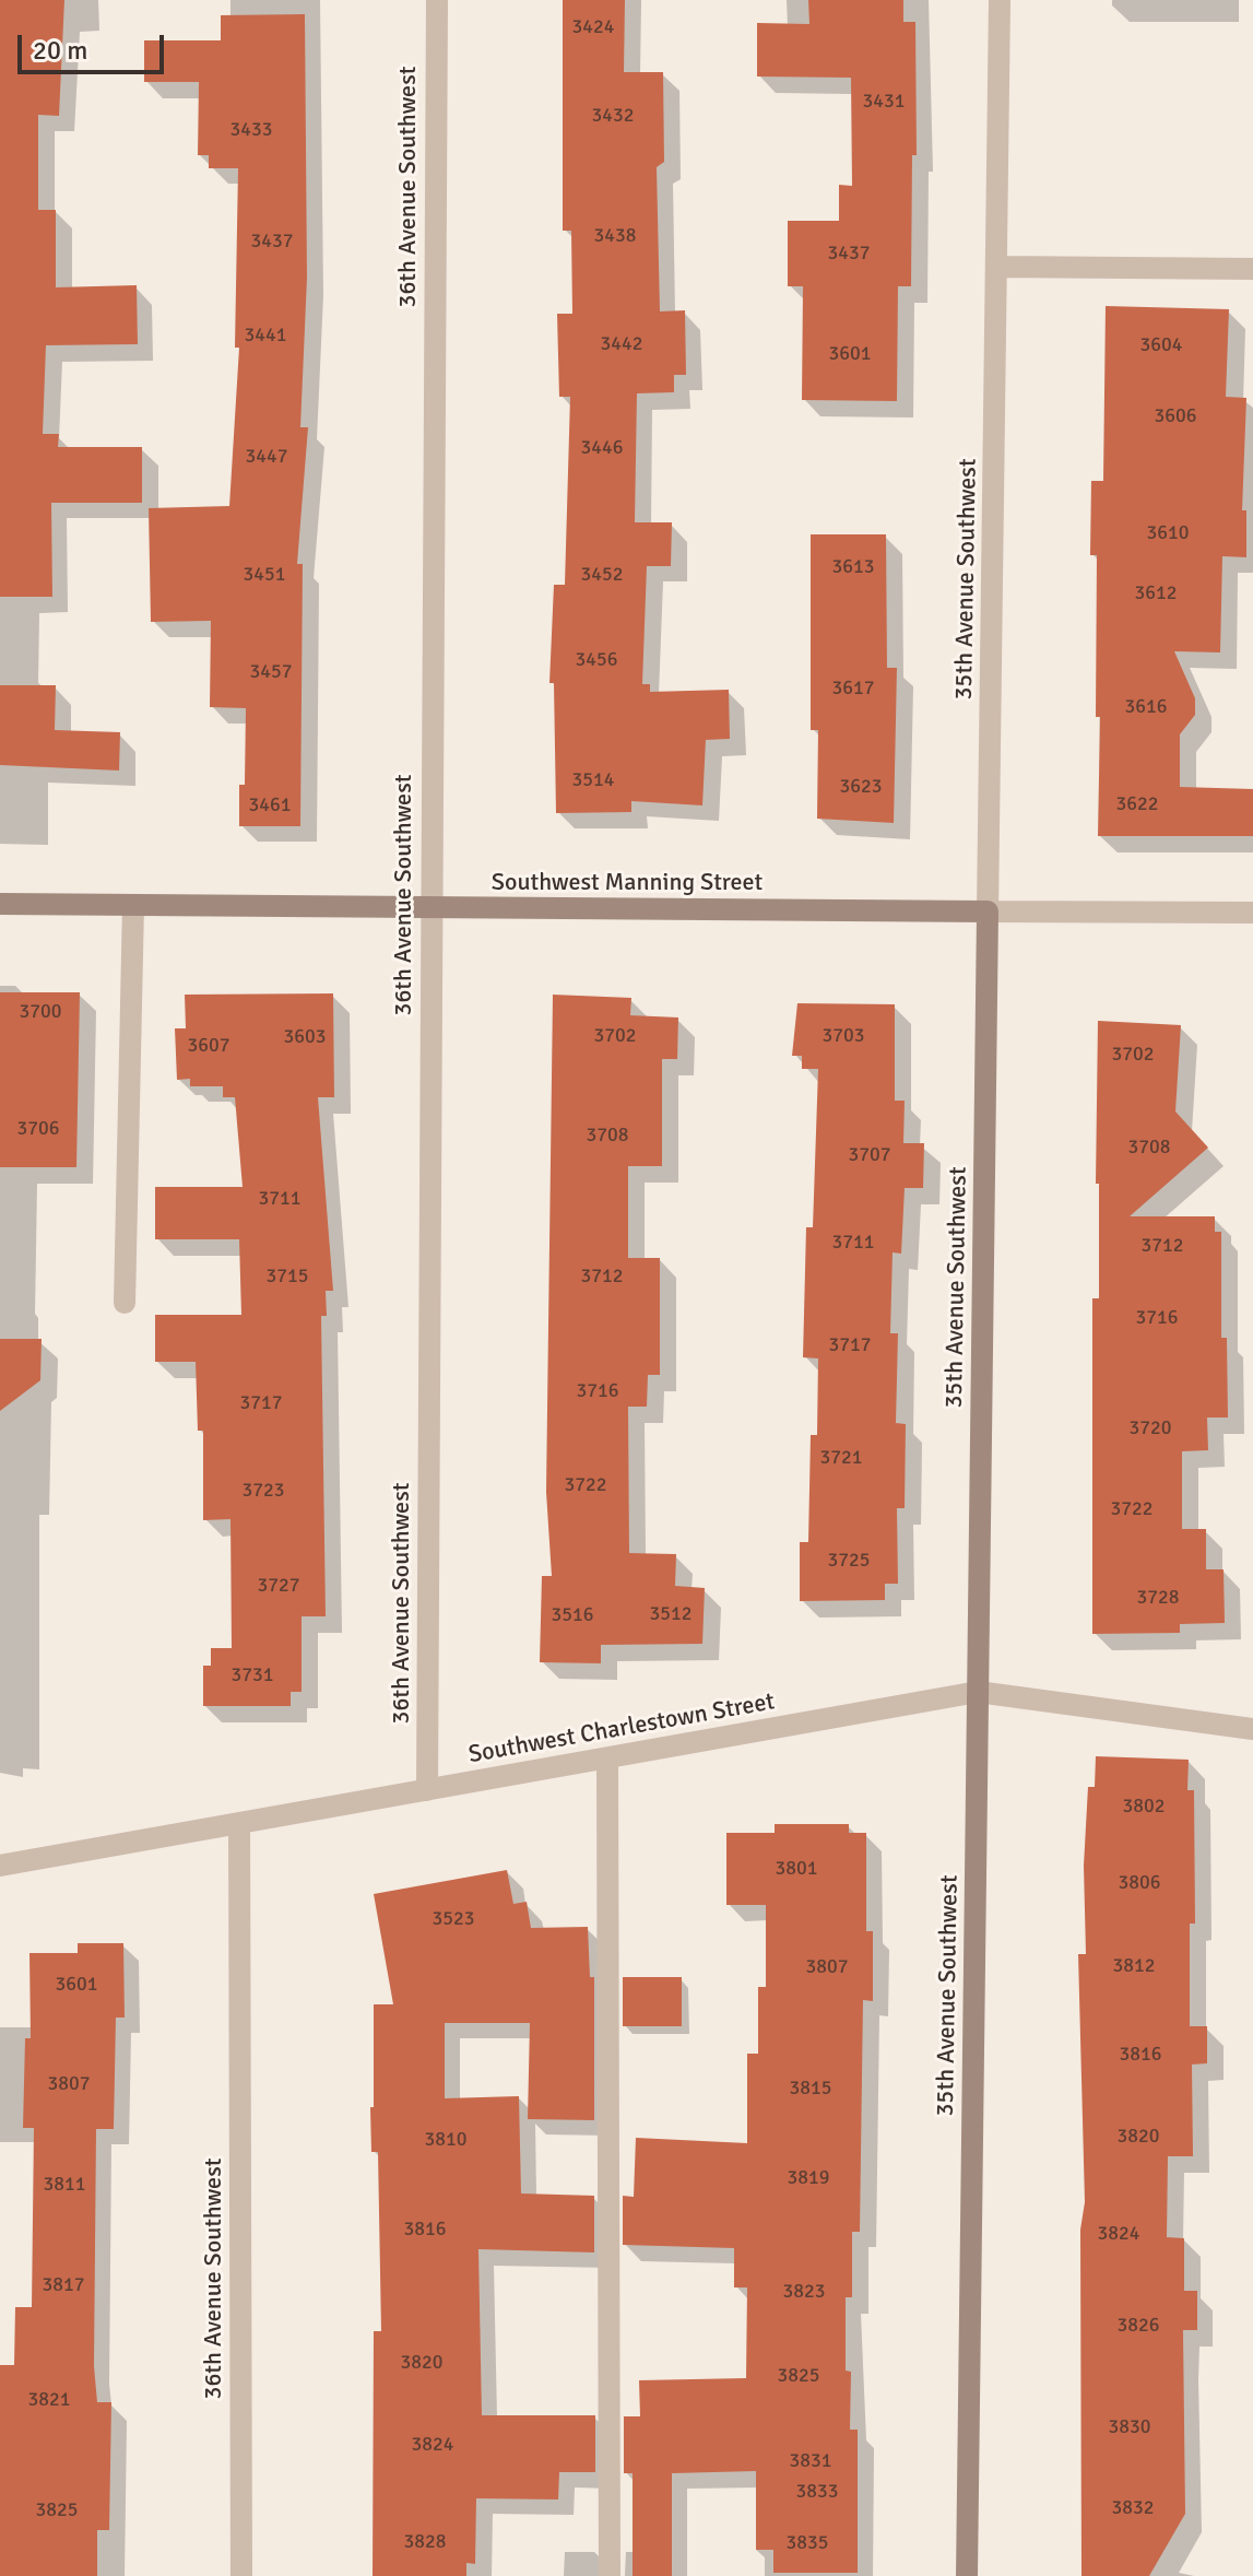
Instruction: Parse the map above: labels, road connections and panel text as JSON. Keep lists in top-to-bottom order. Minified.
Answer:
{"streets":{"street":["36th Avenue Southwest","35th Avenue Southwest","Southwest Manning Street","Southwest Charlestown Street"]},"crossings":[["36th Avenue Southwest","Southwest Manning Street"],["36th Avenue Southwest","Southwest Charlestown Street"],["35th Avenue Southwest","Southwest Manning Street"],["35th Avenue Southwest","Southwest Charlestown Street"]],"house_numbers":["3424","3431","3432","3433","3438","3437","3437","3441","3442","3604","3601","3606","3446","3447","3610","3613","3451","3452","3612","3456","3457","3617","3616","3514","3623","3622","3461","3700","3702","3703","3603","3607","3702","3706","3708","3708","3707","3711","3711","3712","3715","3712","3716","3717","3716","3717","3720","3721","3722","3723","3722","3725","3727","3728","3512","3516","3731","3802","3801","3806","3523","3812","3807","3601","3816","3807","3815","3820","3810","3819","3811","3816","3824","3817","3823","3826","3820","3825","3821","3830","3824","3831","3833","3832","3825","3828","3835"],"scale_bar":"20 m"}
